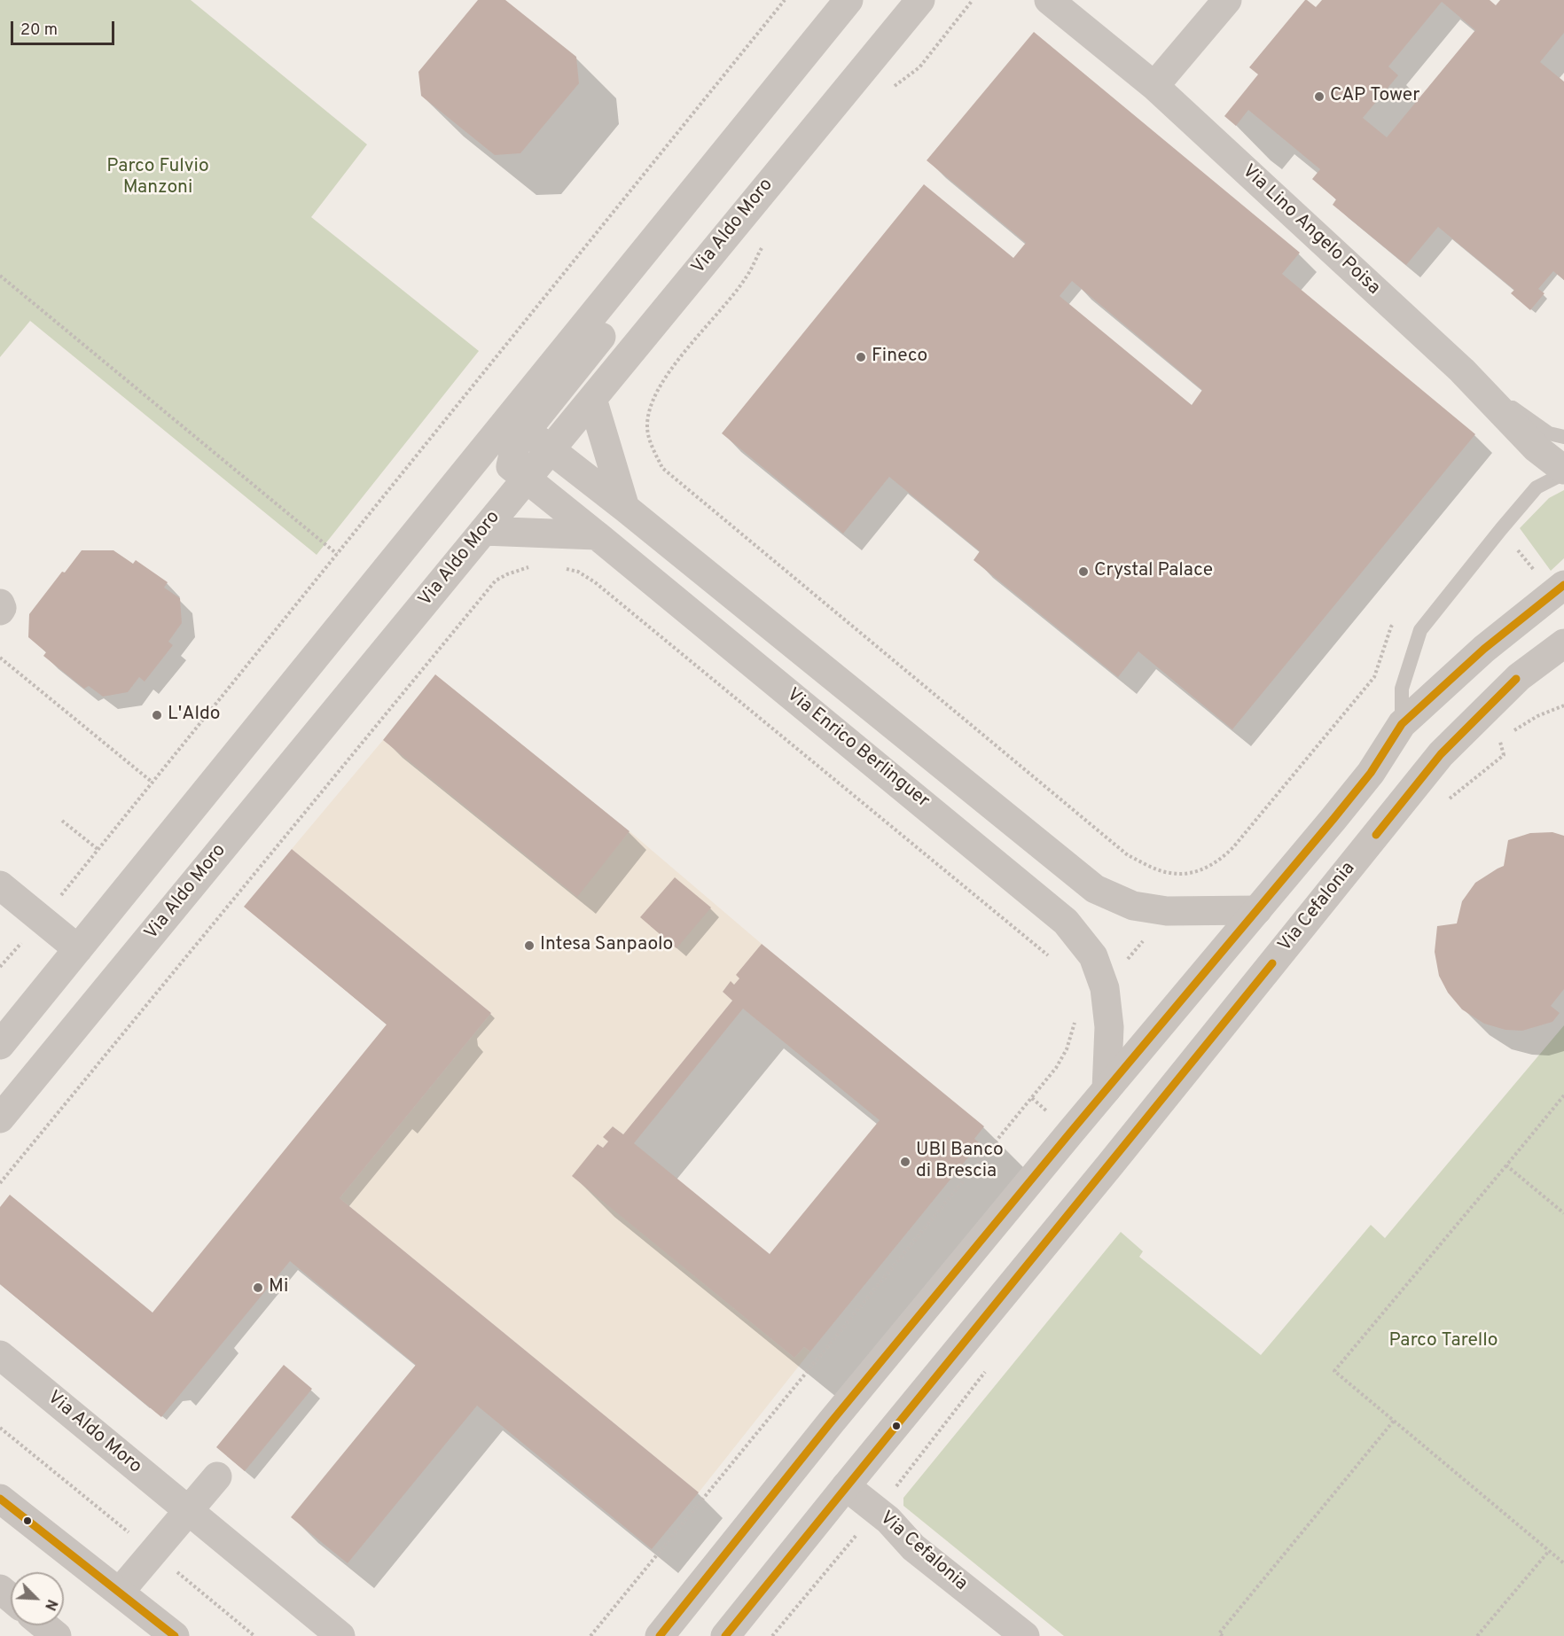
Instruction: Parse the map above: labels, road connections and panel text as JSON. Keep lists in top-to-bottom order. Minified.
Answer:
{"streets":{"street":["Via Aldo Moro","Via Lino Angelo Poisa","Via Enrico Berlinguer","Via Cefalonia"]},"crossings":[["Via Aldo Moro","Via Enrico Berlinguer"]],"parks":["Parco Fulvio Manzoni","Parco Tarello"],"places":["CAP Tower","Fineco","Crystal Palace","L'Aldo","Intesa Sanpaolo","UBI Banco di Brescia","Mi"],"scale_bar":"20 m","north":"bottom right"}
